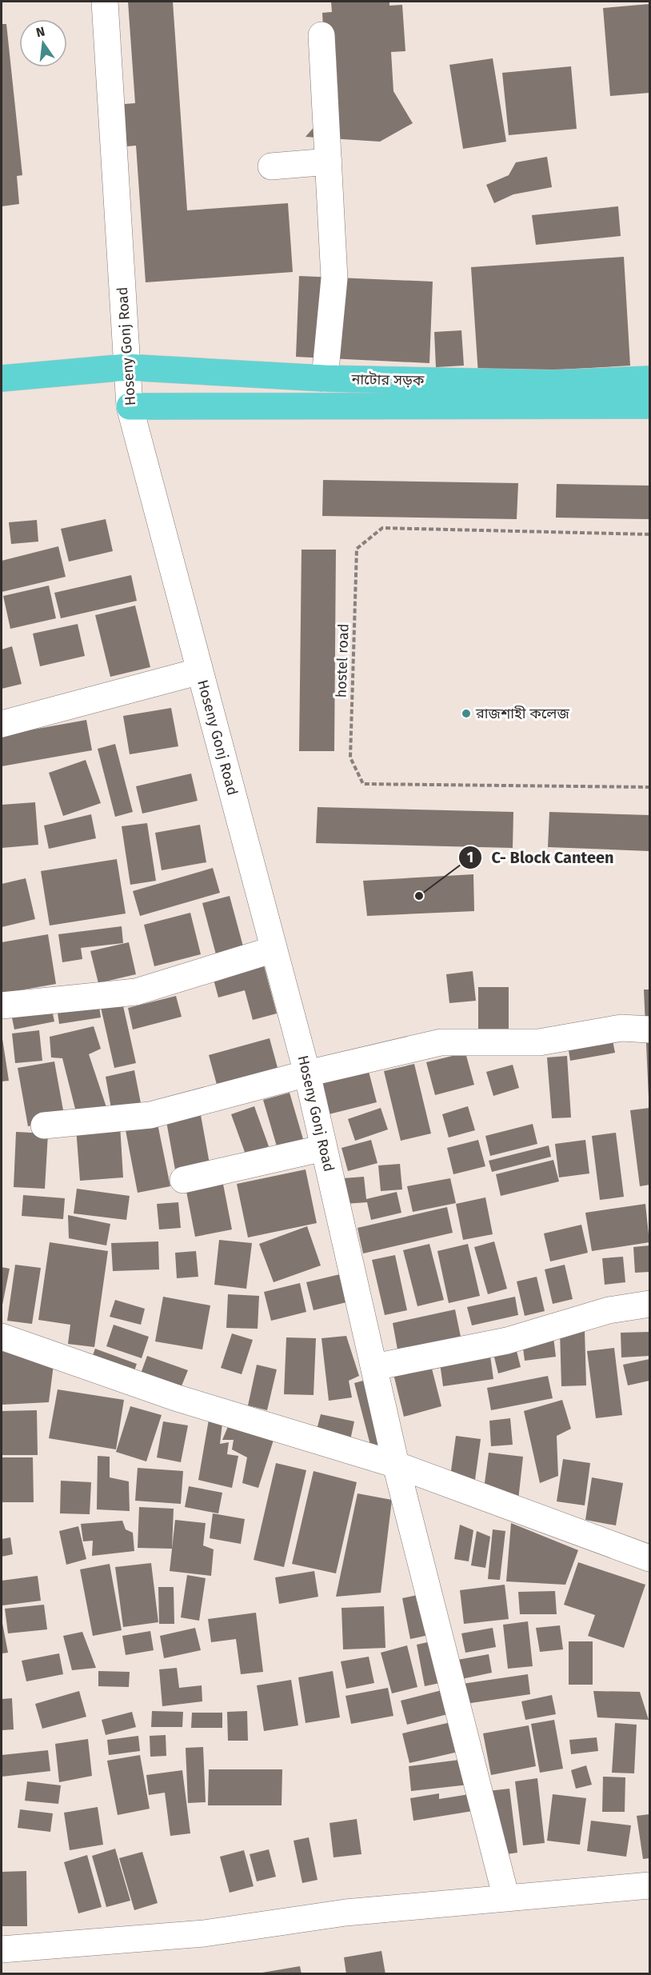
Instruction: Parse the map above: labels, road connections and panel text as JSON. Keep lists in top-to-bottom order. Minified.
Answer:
{"streets":{"highway":["নাটোর সড়ক"],"street":["Hoseny Gonj Road"],"path":["hostel road"]},"crossings":[["Hoseny Gonj Road","নাটোর সড়ক"]],"places":["রাজশাহী কলেজ","C- Block Canteen"],"north":"top"}
